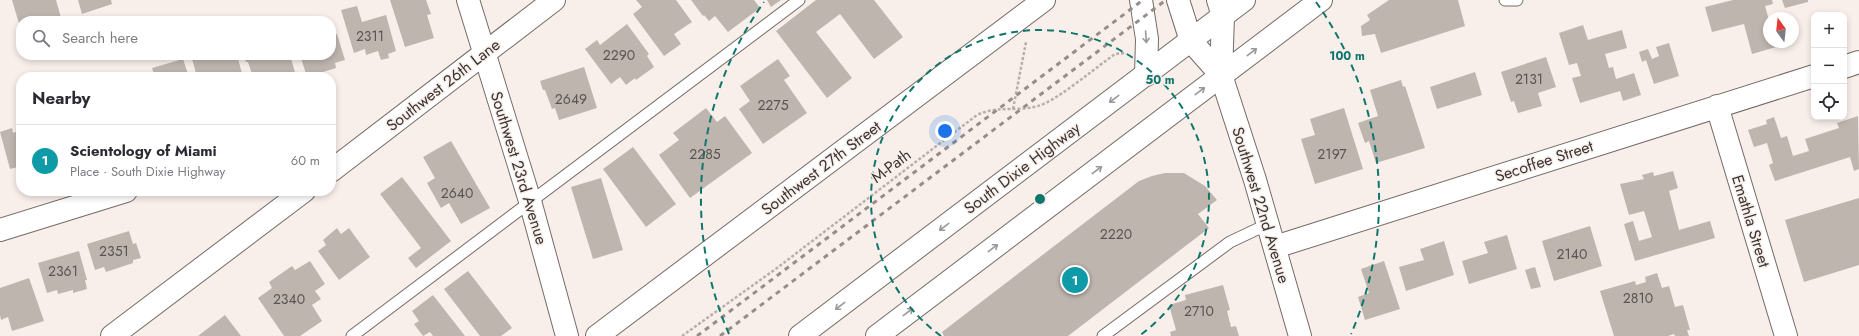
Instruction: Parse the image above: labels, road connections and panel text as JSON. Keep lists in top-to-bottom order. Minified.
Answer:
{"streets":{"main road":["Southwest 26th Lane","Secoffee Street","Southwest 23rd Avenue","Southwest 27th Street","South Dixie Highway","Southwest 22nd Avenue","Emathla Street"],"path":["M-Path"]},"crossings":[["Southwest 26th Lane","Southwest 23rd Avenue"],["Secoffee Street","Southwest 22nd Avenue"],["Secoffee Street","Emathla Street"],["South Dixie Highway","Southwest 22nd Avenue"]],"house_numbers":["2311","2290","2131","2649","2275","2285","2197","2640","2220","2351","2140","2361","2810","2340","2710"],"north":"top","page":{"map_buttons":["+","−"],"search":"Search here","heading":"Nearby","list":[{"mark":"1","name":"Scientology of Miami","note":"Place · South Dixie Highway","value":"60 m"}],"pins":"1"},"rings":["100 m","50 m"]}
